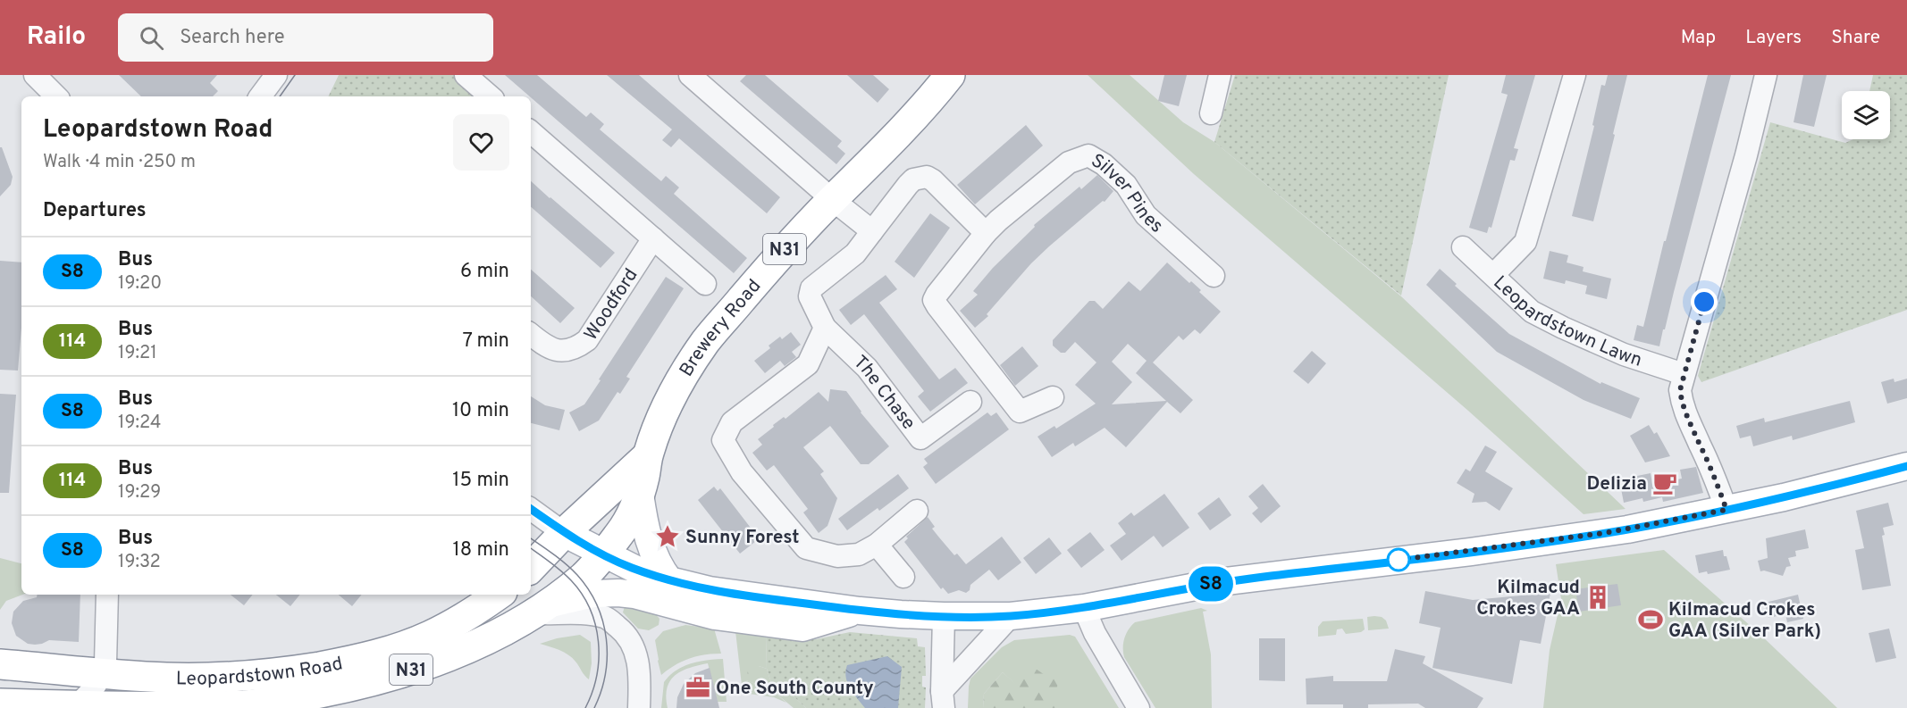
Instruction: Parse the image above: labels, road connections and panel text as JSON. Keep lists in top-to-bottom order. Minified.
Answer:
{"streets":{"highway":["N31","Brewery Road","Leopardstown Road"],"street":["Silver Pines","Woodford","Leopardstown Lawn","The Chase"]},"crossings":[["N31","Brewery Road"],["Brewery Road","Leopardstown Road"]],"places":{"cafe":["Delizia"],"place":["Sunny Forest"],"building":["Kilmacud Crokes GAA"],"sports":["Kilmacud Crokes GAA (Silver Park)"],"office":["One South County"]},"lines":["bus line S8"],"page":{"header":"Railo","search":"Search here","nav":["Map","Layers","Share"],"on_map":"S8","heading":[["Leopardstown Road","Walk · 4 min · 250 m"],"Departures"],"list":[{"mark":"S8","name":"Bus","note":"19:20","value":"6 min"},{"mark":"114","name":"Bus","note":"19:21","value":"7 min"},{"mark":"S8","name":"Bus","note":"19:24","value":"10 min"},{"mark":"114","name":"Bus","note":"19:29","value":"15 min"},{"mark":"S8","name":"Bus","note":"19:32","value":"18 min"}]}}
